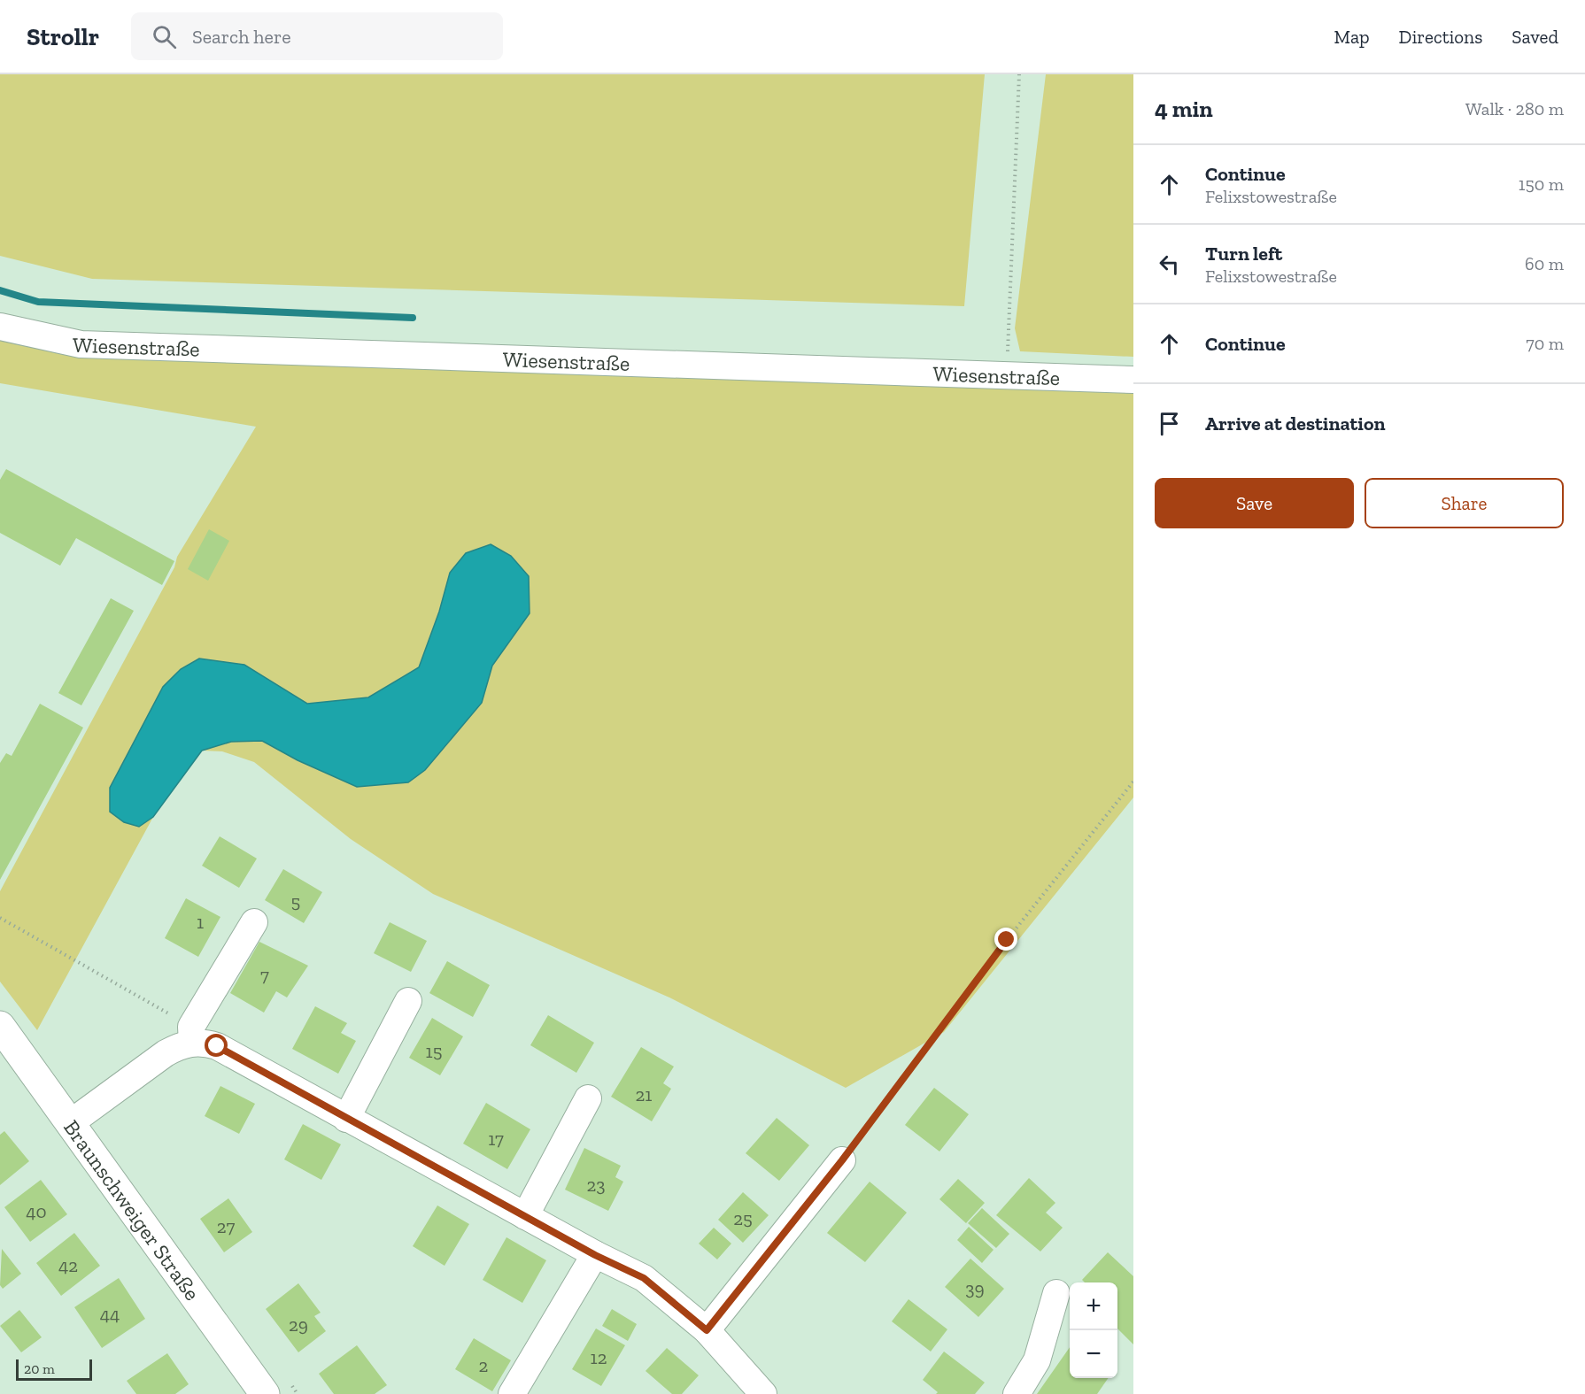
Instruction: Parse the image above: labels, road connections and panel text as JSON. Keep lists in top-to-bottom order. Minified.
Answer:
{"streets":{"main road":["Braunschweiger Straße"],"street":["Wiesenstraße"]},"house_numbers":["5","1","7","15","21","17","23","40","25","27","42","39","44","29","12","2"],"scale_bar":"20 m","page":{"header":"Strollr","search":"Search here","nav":["Map","Directions","Saved"],"heading":["4 min","Walk · 280 m"],"list":[["Continue","Felixstowestraße","150 m"],["Turn left","Felixstowestraße","60 m"],["Continue","70 m"],"Arrive at destination"],"buttons":["Save","Share"],"map_buttons":["+","−"],"scale":"20 m"}}
